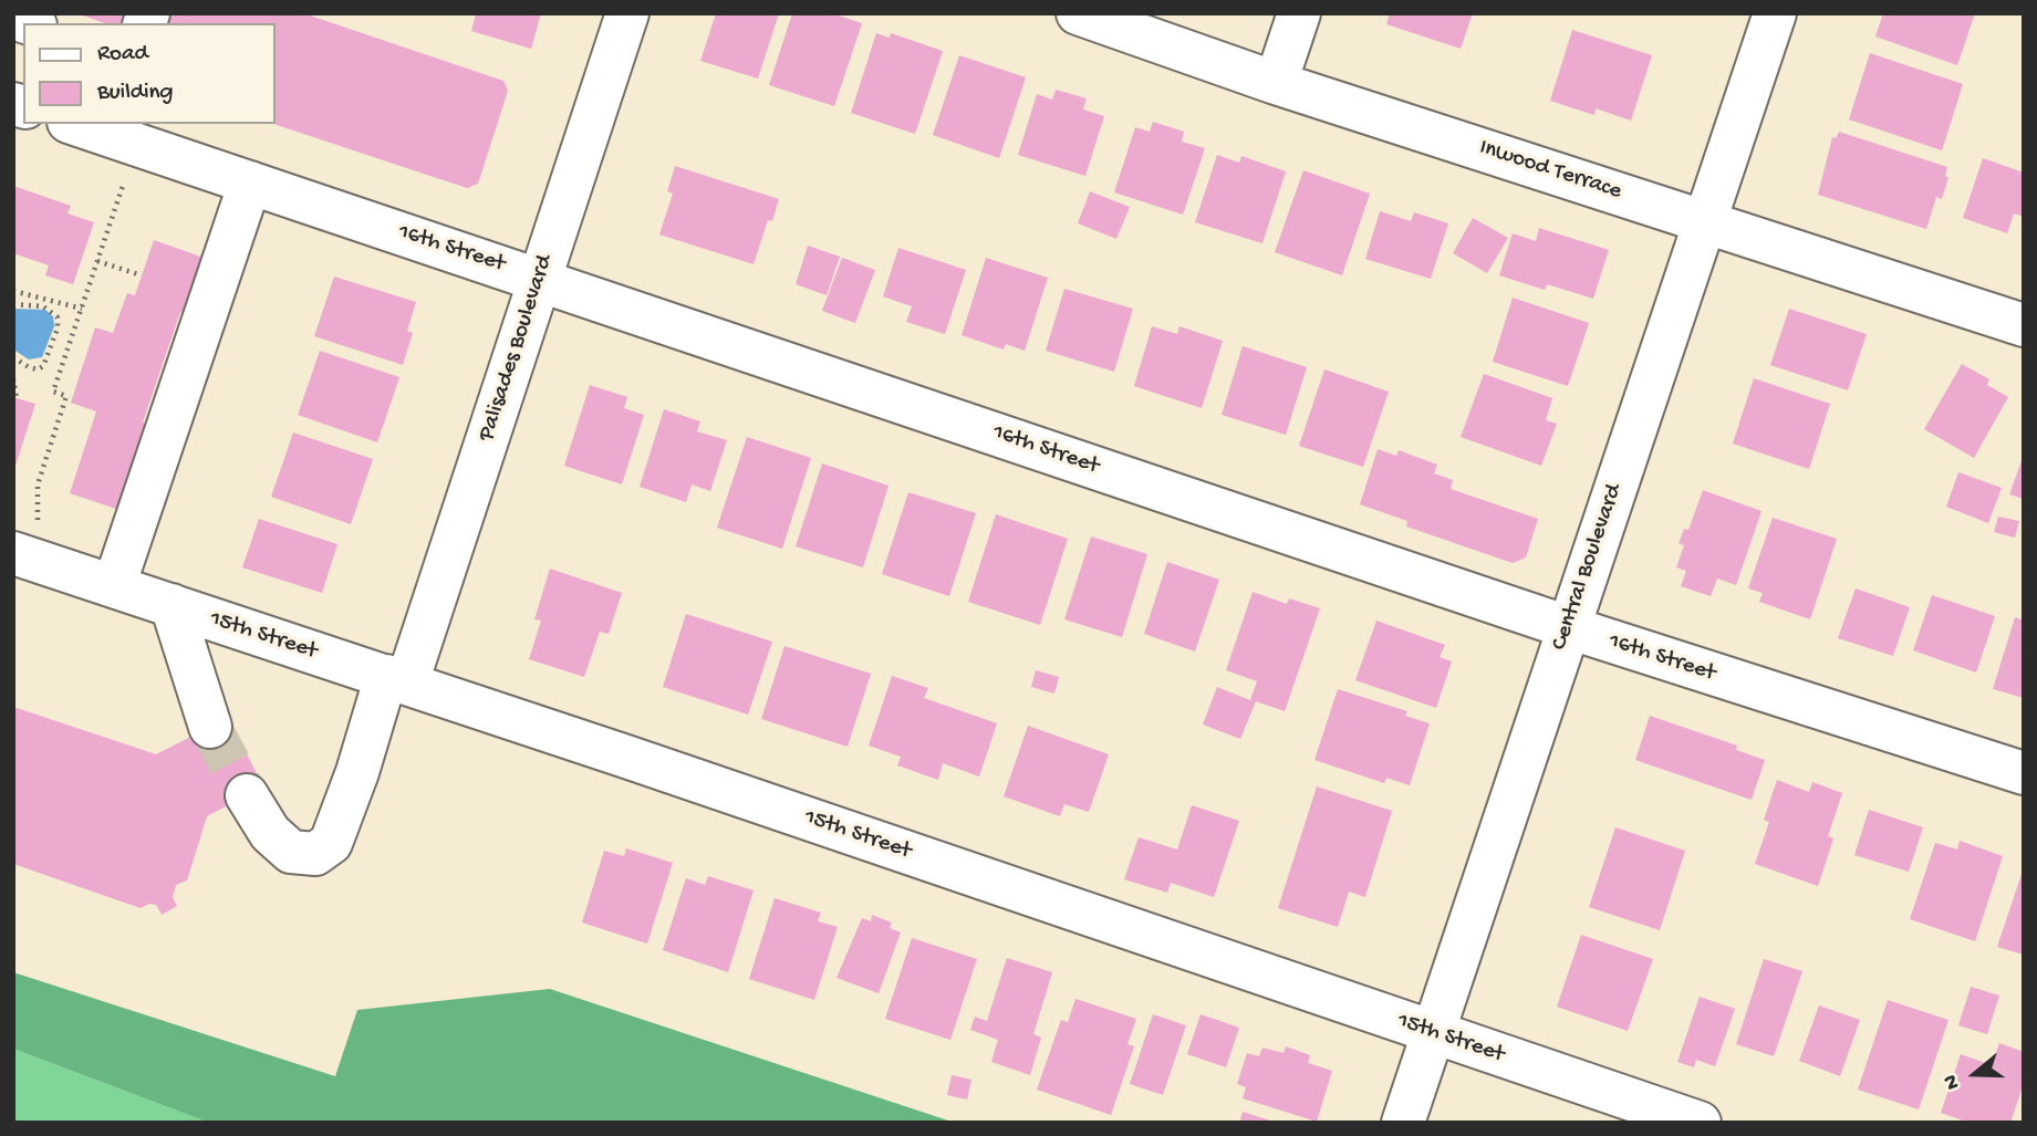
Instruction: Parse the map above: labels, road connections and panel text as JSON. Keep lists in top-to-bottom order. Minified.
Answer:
{"streets":{"street":["Inwood Terrace","16th Street","Palisades Boulevard","Central Boulevard","15th Street"]},"crossings":[["Inwood Terrace","Central Boulevard"],["16th Street","Palisades Boulevard"],["16th Street","Central Boulevard"],["Palisades Boulevard","15th Street"],["Central Boulevard","15th Street"]],"legend":["Road","Building"],"north":"left"}
